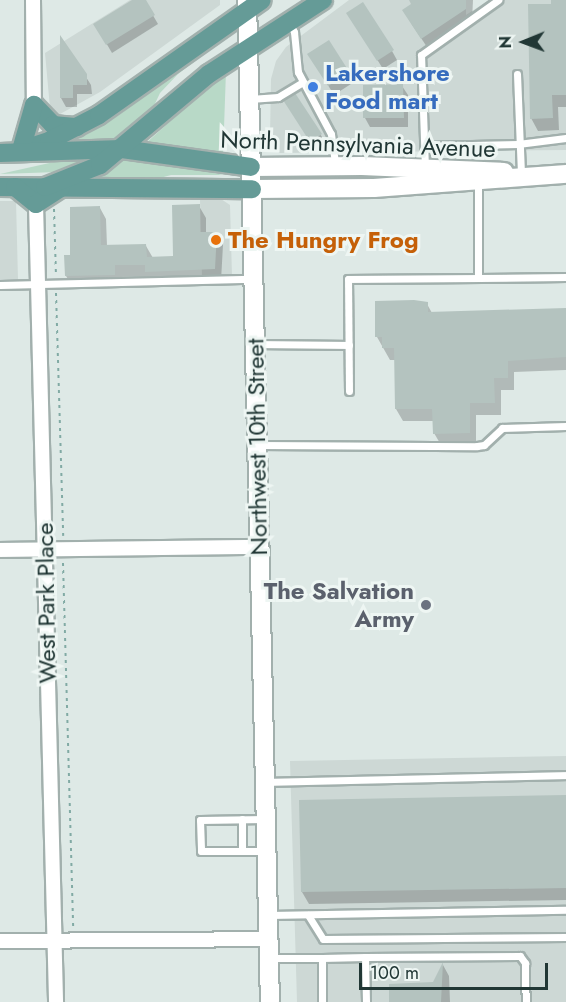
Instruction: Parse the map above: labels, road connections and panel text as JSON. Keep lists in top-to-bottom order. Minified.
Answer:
{"streets":{"main road":["North Pennsylvania Avenue","Northwest 10th Street"],"street":["West Park Place"]},"crossings":[["North Pennsylvania Avenue","Northwest 10th Street"]],"places":["Lakershore Food mart","The Hungry Frog","The Salvation Army"],"scale_bar":"100 m","north":"left"}
